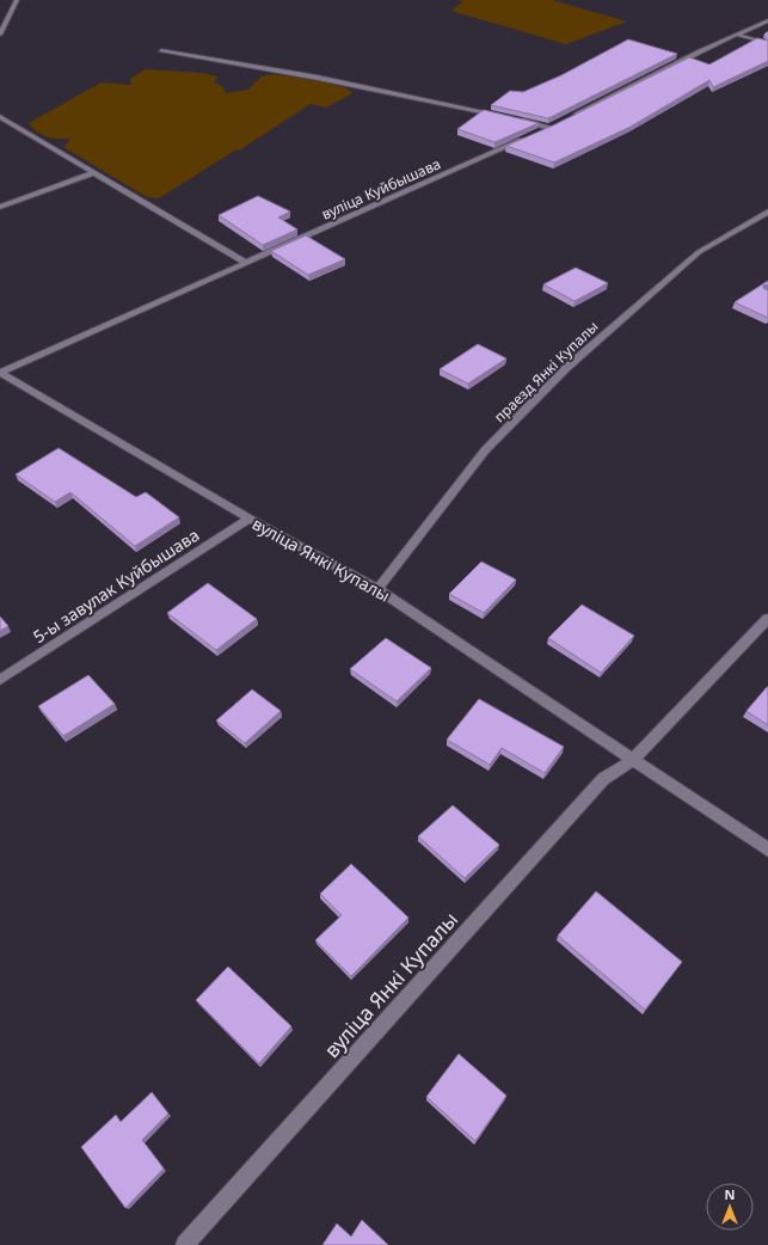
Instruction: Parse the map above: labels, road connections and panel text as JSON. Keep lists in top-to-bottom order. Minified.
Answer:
{"streets":{"street":["вуліца Куйбышава","праезд Янкі Купалы","вуліца Янкі Купалы","5-ы завулак Куйбышава"]},"crossings":[["вуліца Куйбышава","вуліца Янкі Купалы"],["праезд Янкі Купалы","вуліца Янкі Купалы"],["вуліца Янкі Купалы","5-ы завулак Куйбышава"]],"north":"top"}
